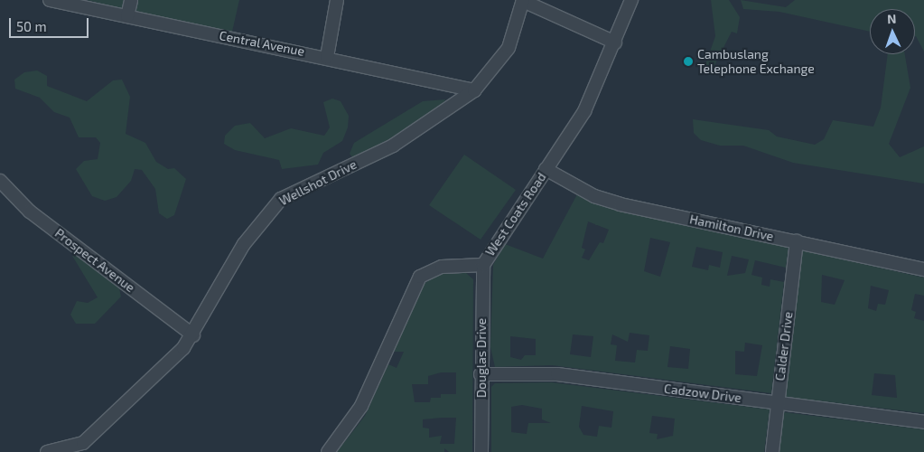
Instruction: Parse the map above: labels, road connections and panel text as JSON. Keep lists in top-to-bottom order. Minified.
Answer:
{"streets":{"street":["Central Avenue","Wellshot Drive","West Coats Road","Hamilton Drive","Prospect Avenue","Calder Drive","Douglas Drive","Cadzow Drive"]},"crossings":[["Central Avenue","Wellshot Drive"],["Wellshot Drive","Prospect Avenue"],["West Coats Road","Hamilton Drive"],["West Coats Road","Douglas Drive"],["Hamilton Drive","Calder Drive"],["Calder Drive","Cadzow Drive"],["Douglas Drive","Cadzow Drive"]],"places":["Cambuslang Telephone Exchange"],"scale_bar":"50 m","north":"top"}
